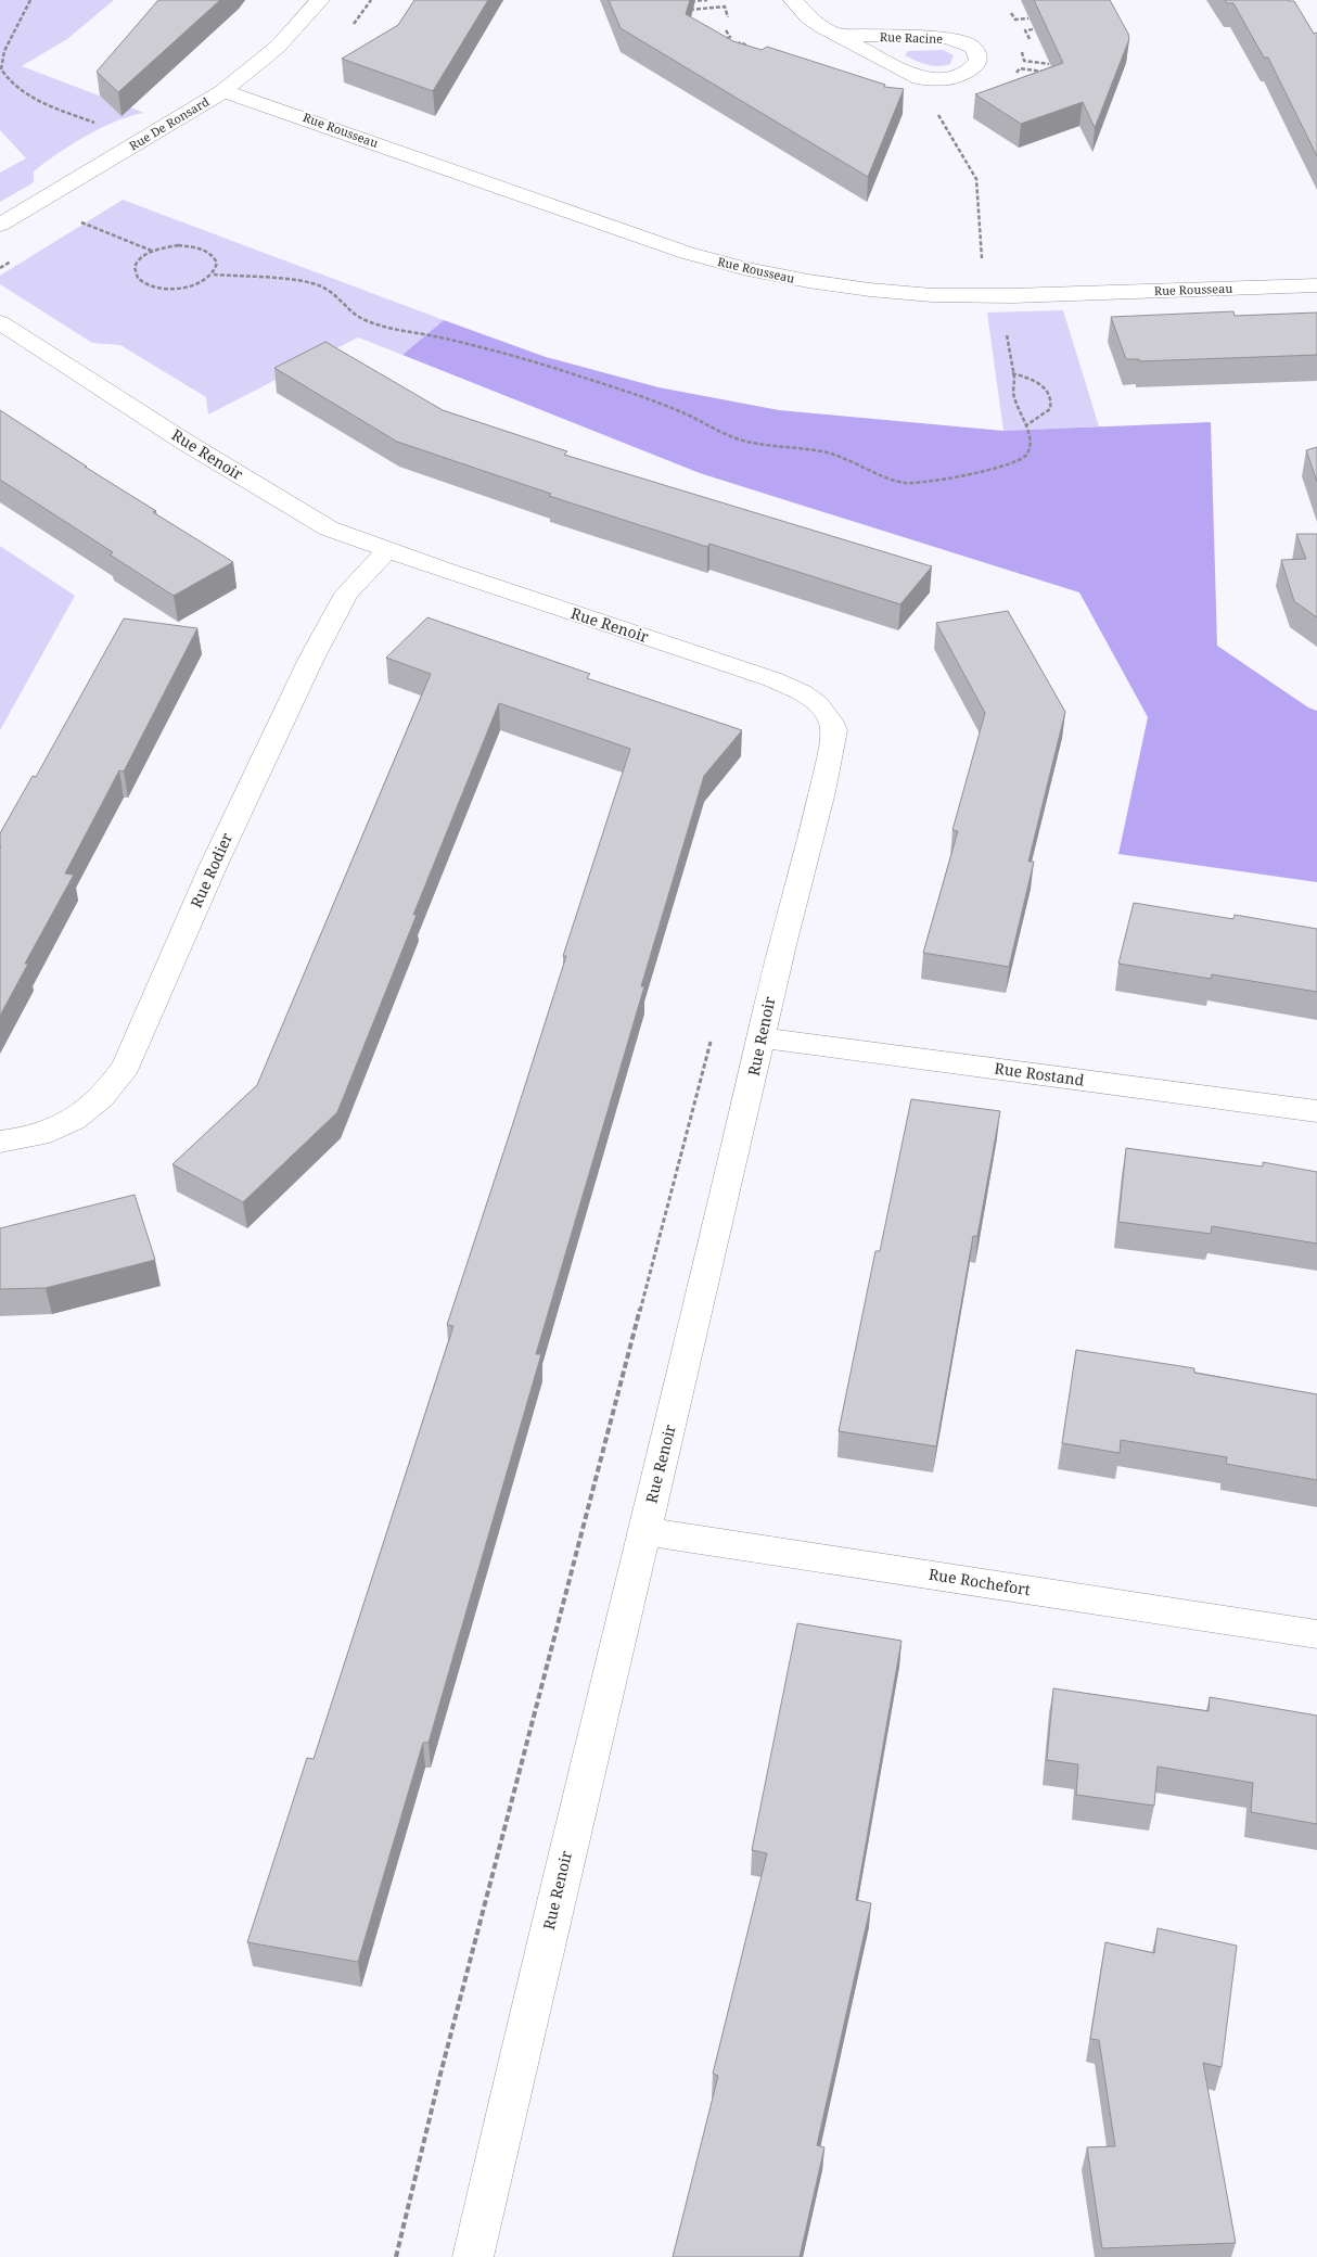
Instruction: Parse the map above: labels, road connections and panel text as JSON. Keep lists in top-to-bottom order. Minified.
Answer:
{"streets":{"street":["Rue Racine","Rue De Ronsard","Rue Rousseau","Rue Renoir","Rue Rodier","Rue Rostand","Rue Rochefort"]},"crossings":[["Rue De Ronsard","Rue Rousseau"],["Rue Renoir","Rue Rodier"],["Rue Renoir","Rue Rostand"],["Rue Renoir","Rue Rochefort"]]}
